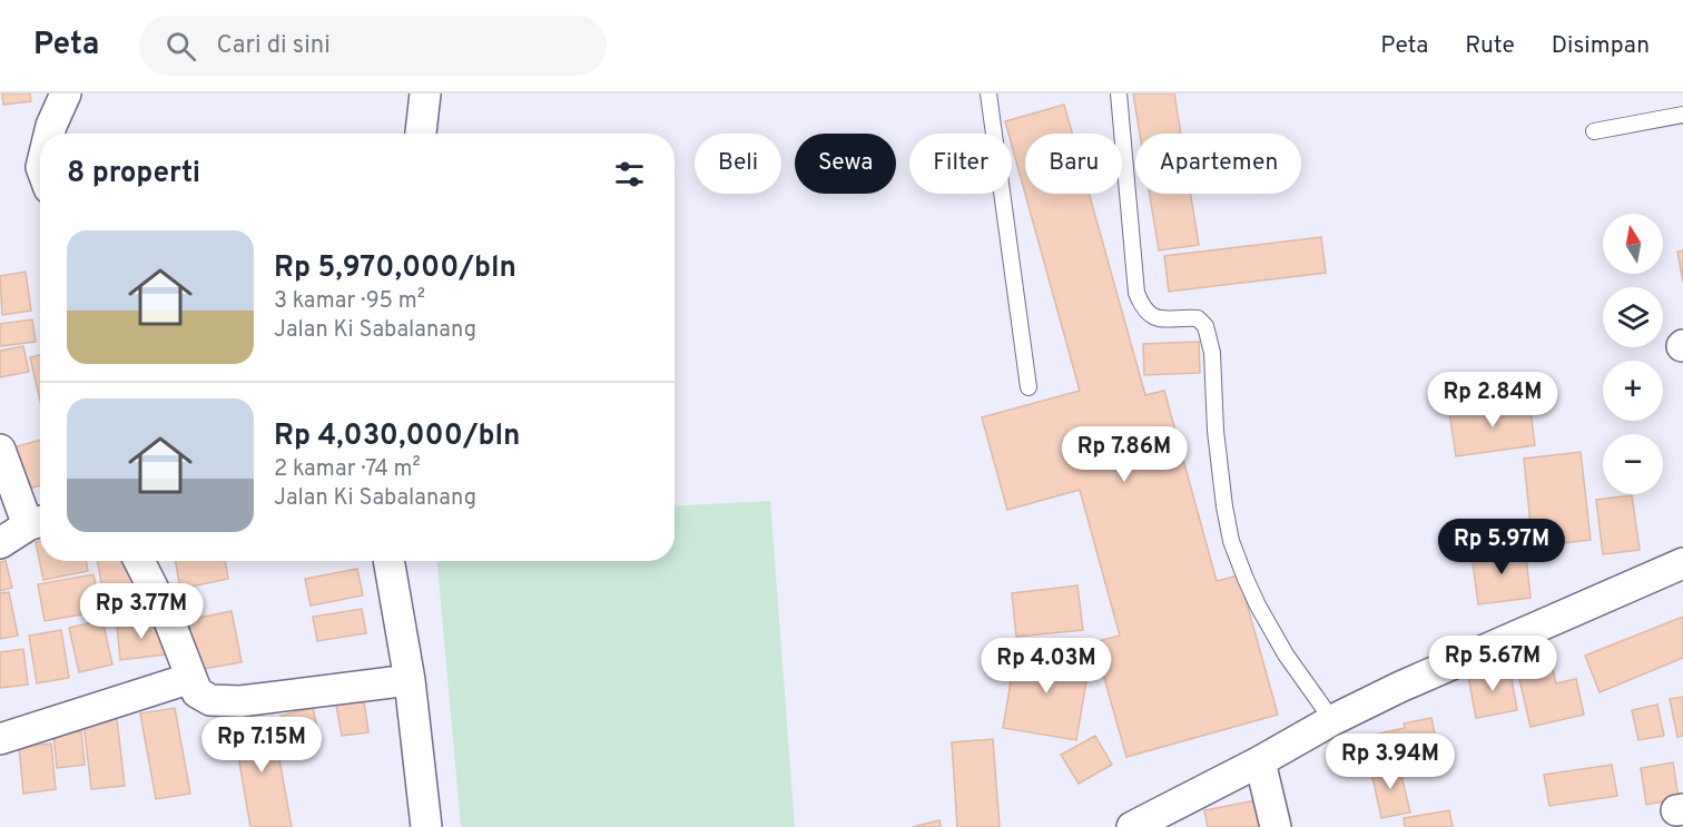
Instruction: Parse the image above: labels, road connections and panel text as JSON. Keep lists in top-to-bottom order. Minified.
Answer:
{"north":"top","page":{"header":"Peta","search":"Cari di sini","nav":["Peta","Rute","Disimpan"],"chip":["Beli","Sewa","Filter","Baru","Apartemen"],"heading":"8 properti","map_buttons":["+","−"],"list":[{"name":"Rp 5,970,000/bln","note":"3 kamar · 95 m² · Jalan Ki Sabalanang"},{"name":"Rp 4,030,000/bln","note":"2 kamar · 74 m² · Jalan Ki Sabalanang"}],"price":["Rp 2.84M","Rp 7.86M","Rp 5.97M","Rp 3.77M","Rp 5.67M","Rp 4.03M","Rp 7.15M","Rp 3.94M"]}}
